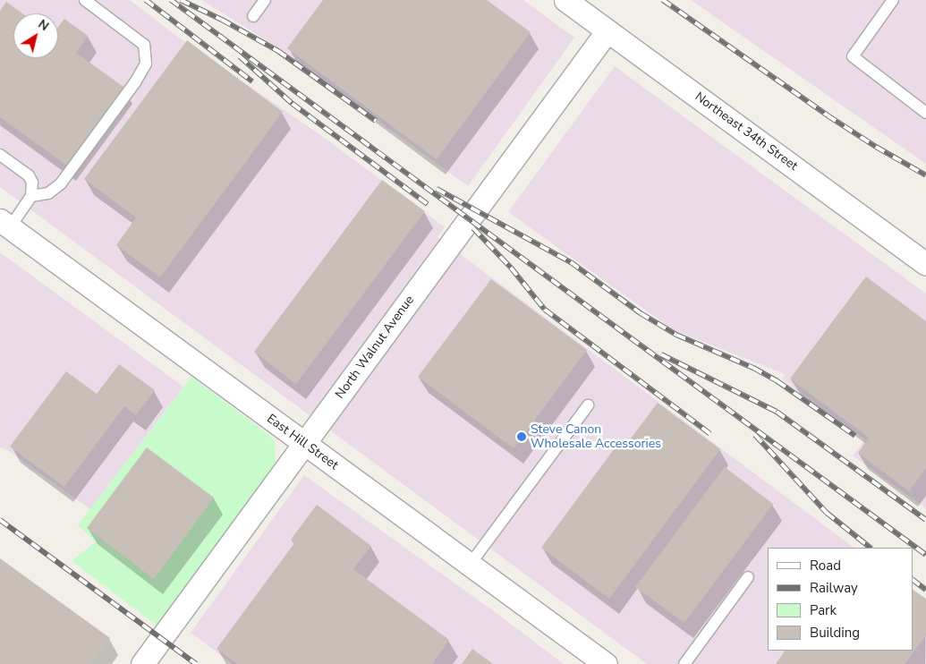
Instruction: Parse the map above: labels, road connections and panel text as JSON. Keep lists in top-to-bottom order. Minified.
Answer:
{"streets":{"street":["Northeast 34th Street","North Walnut Avenue","East Hill Street"]},"crossings":[["Northeast 34th Street","North Walnut Avenue"],["North Walnut Avenue","East Hill Street"]],"places":["Steve Canon Wholesale Accessories"],"legend":["Road","Railway","Park","Building"],"north":"top right"}
